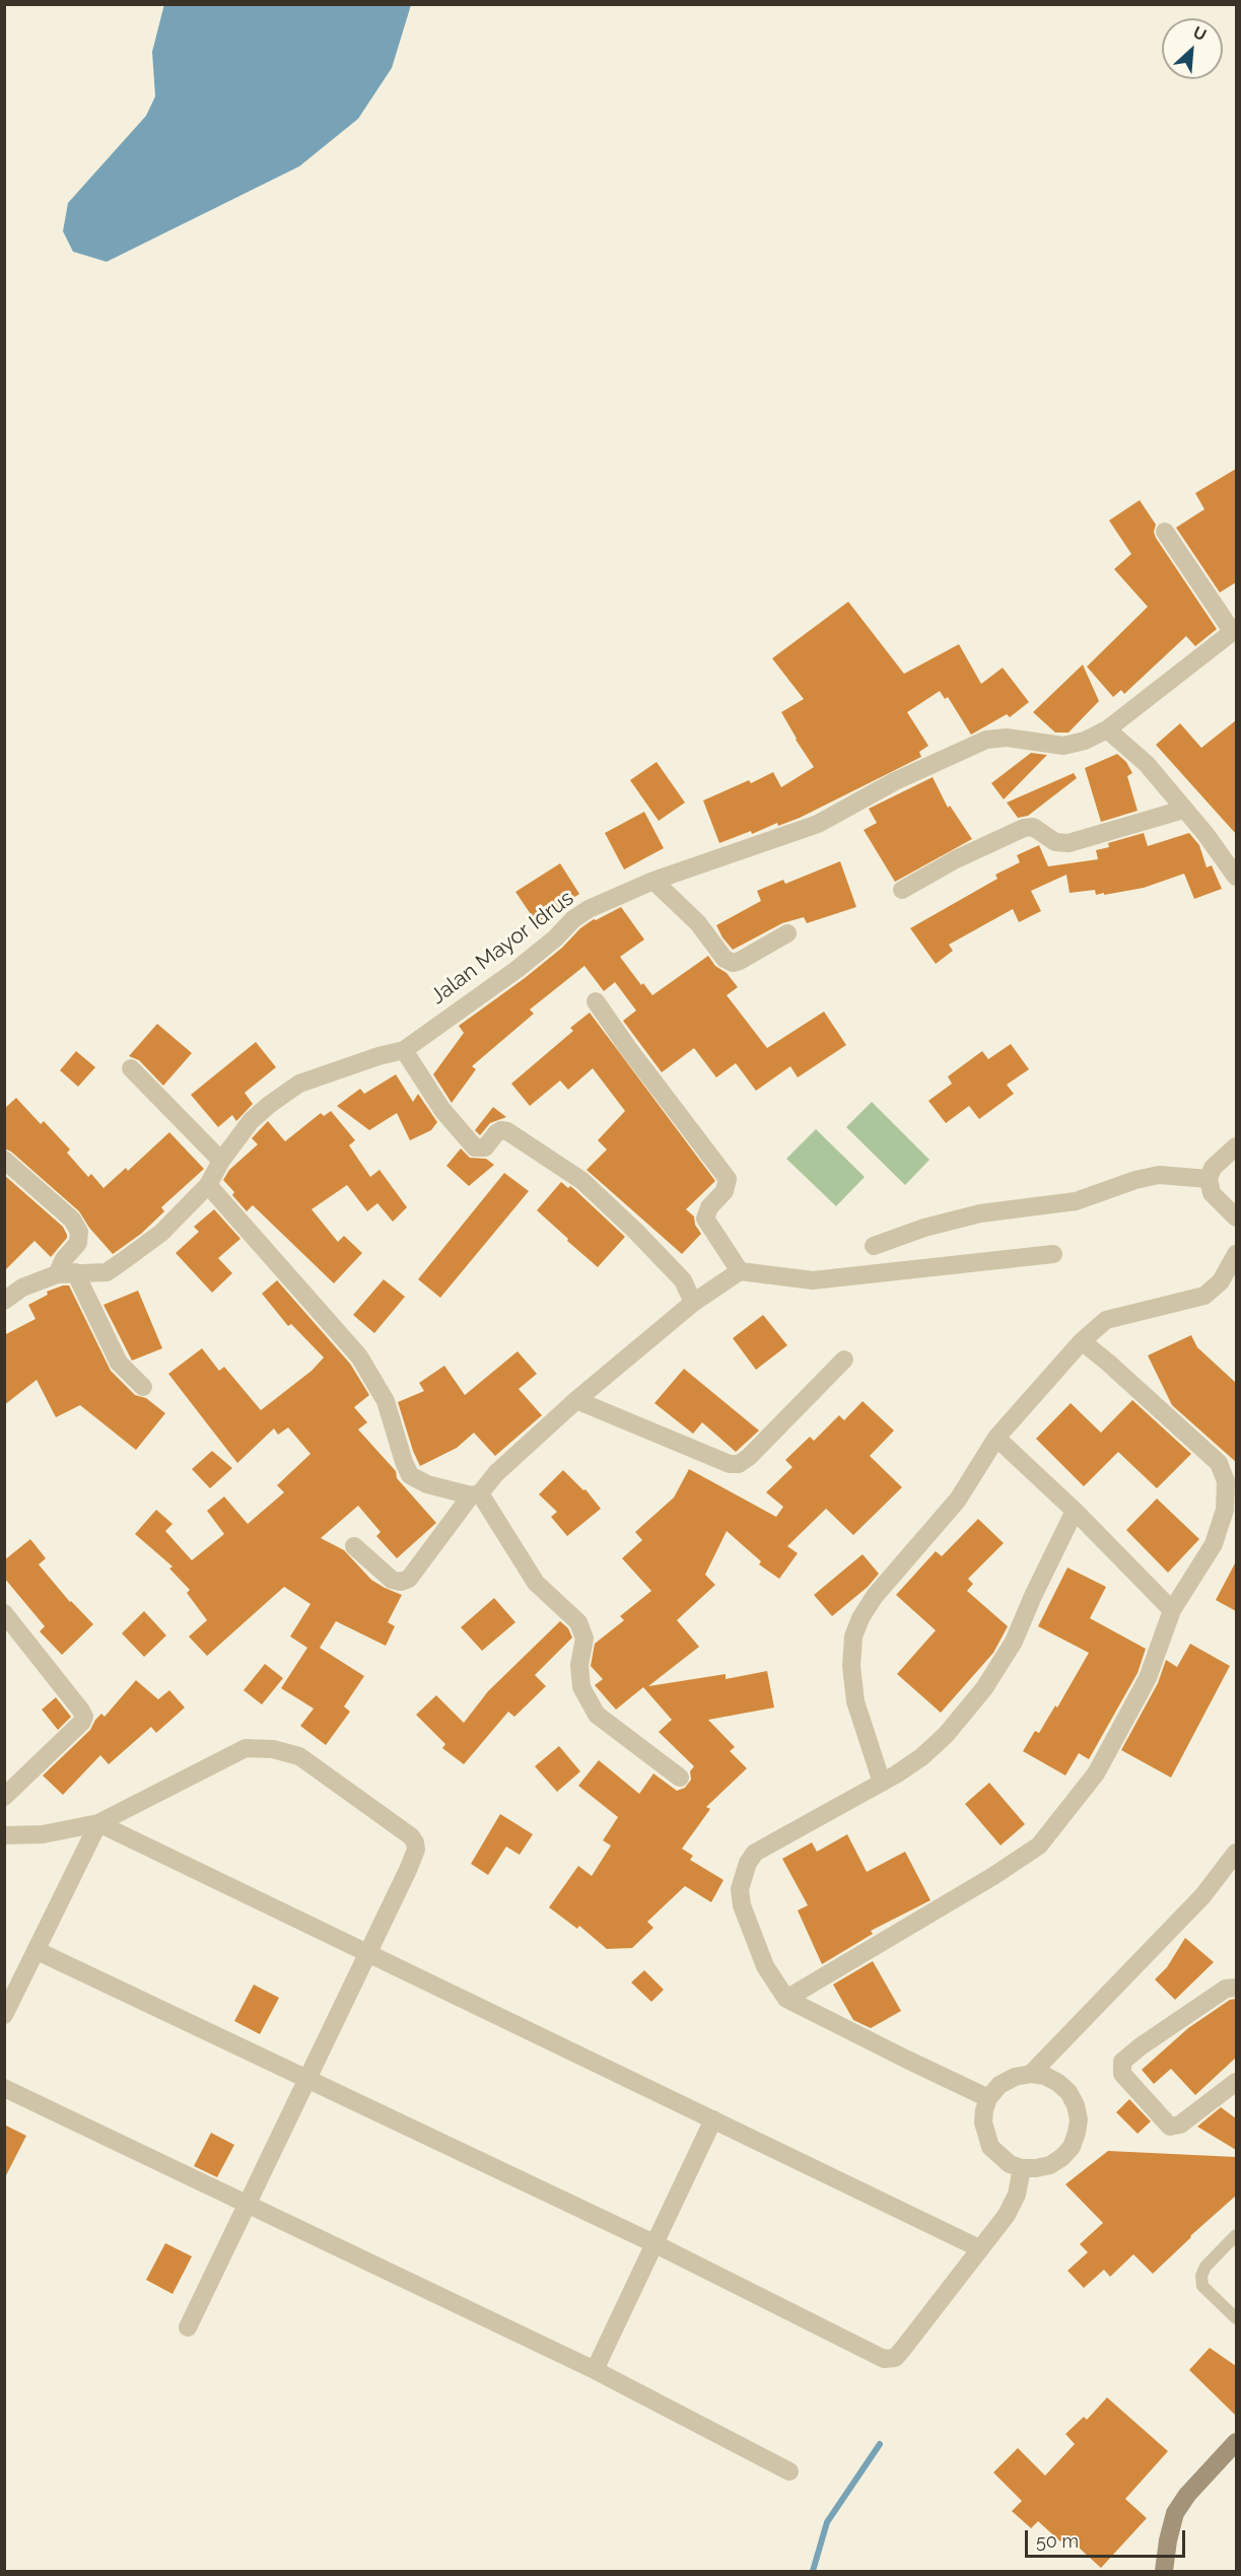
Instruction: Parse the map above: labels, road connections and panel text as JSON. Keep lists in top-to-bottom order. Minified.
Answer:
{"streets":{"street":["Jalan Mayor Idrus"]},"scale_bar":"50 m","north":"top right"}
